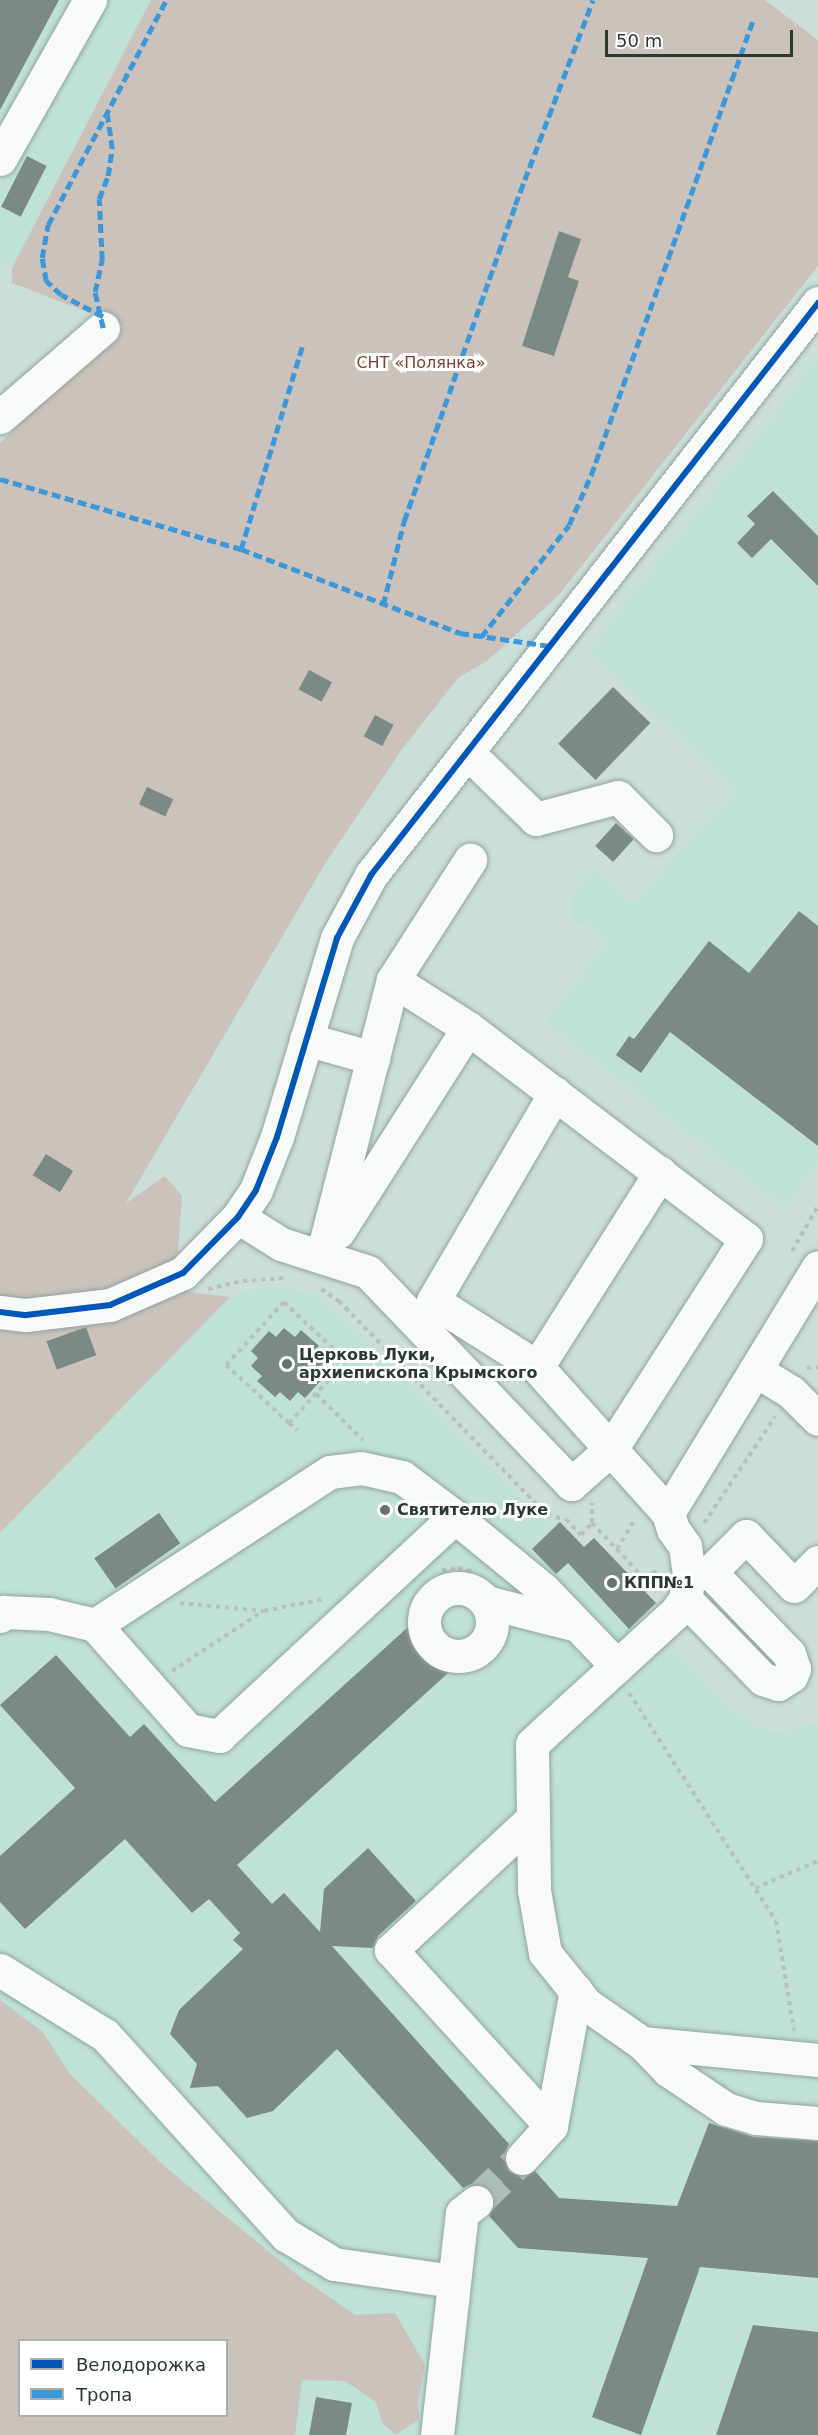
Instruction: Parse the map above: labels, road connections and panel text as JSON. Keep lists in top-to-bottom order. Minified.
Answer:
{"parks":["СНТ «Полянка»"],"places":["Церковь Луки, архиепископа Крымского","Святителю Луке","КПП№1"],"legend":["Велодорожка","Тропа"],"scale_bar":"50 m"}
